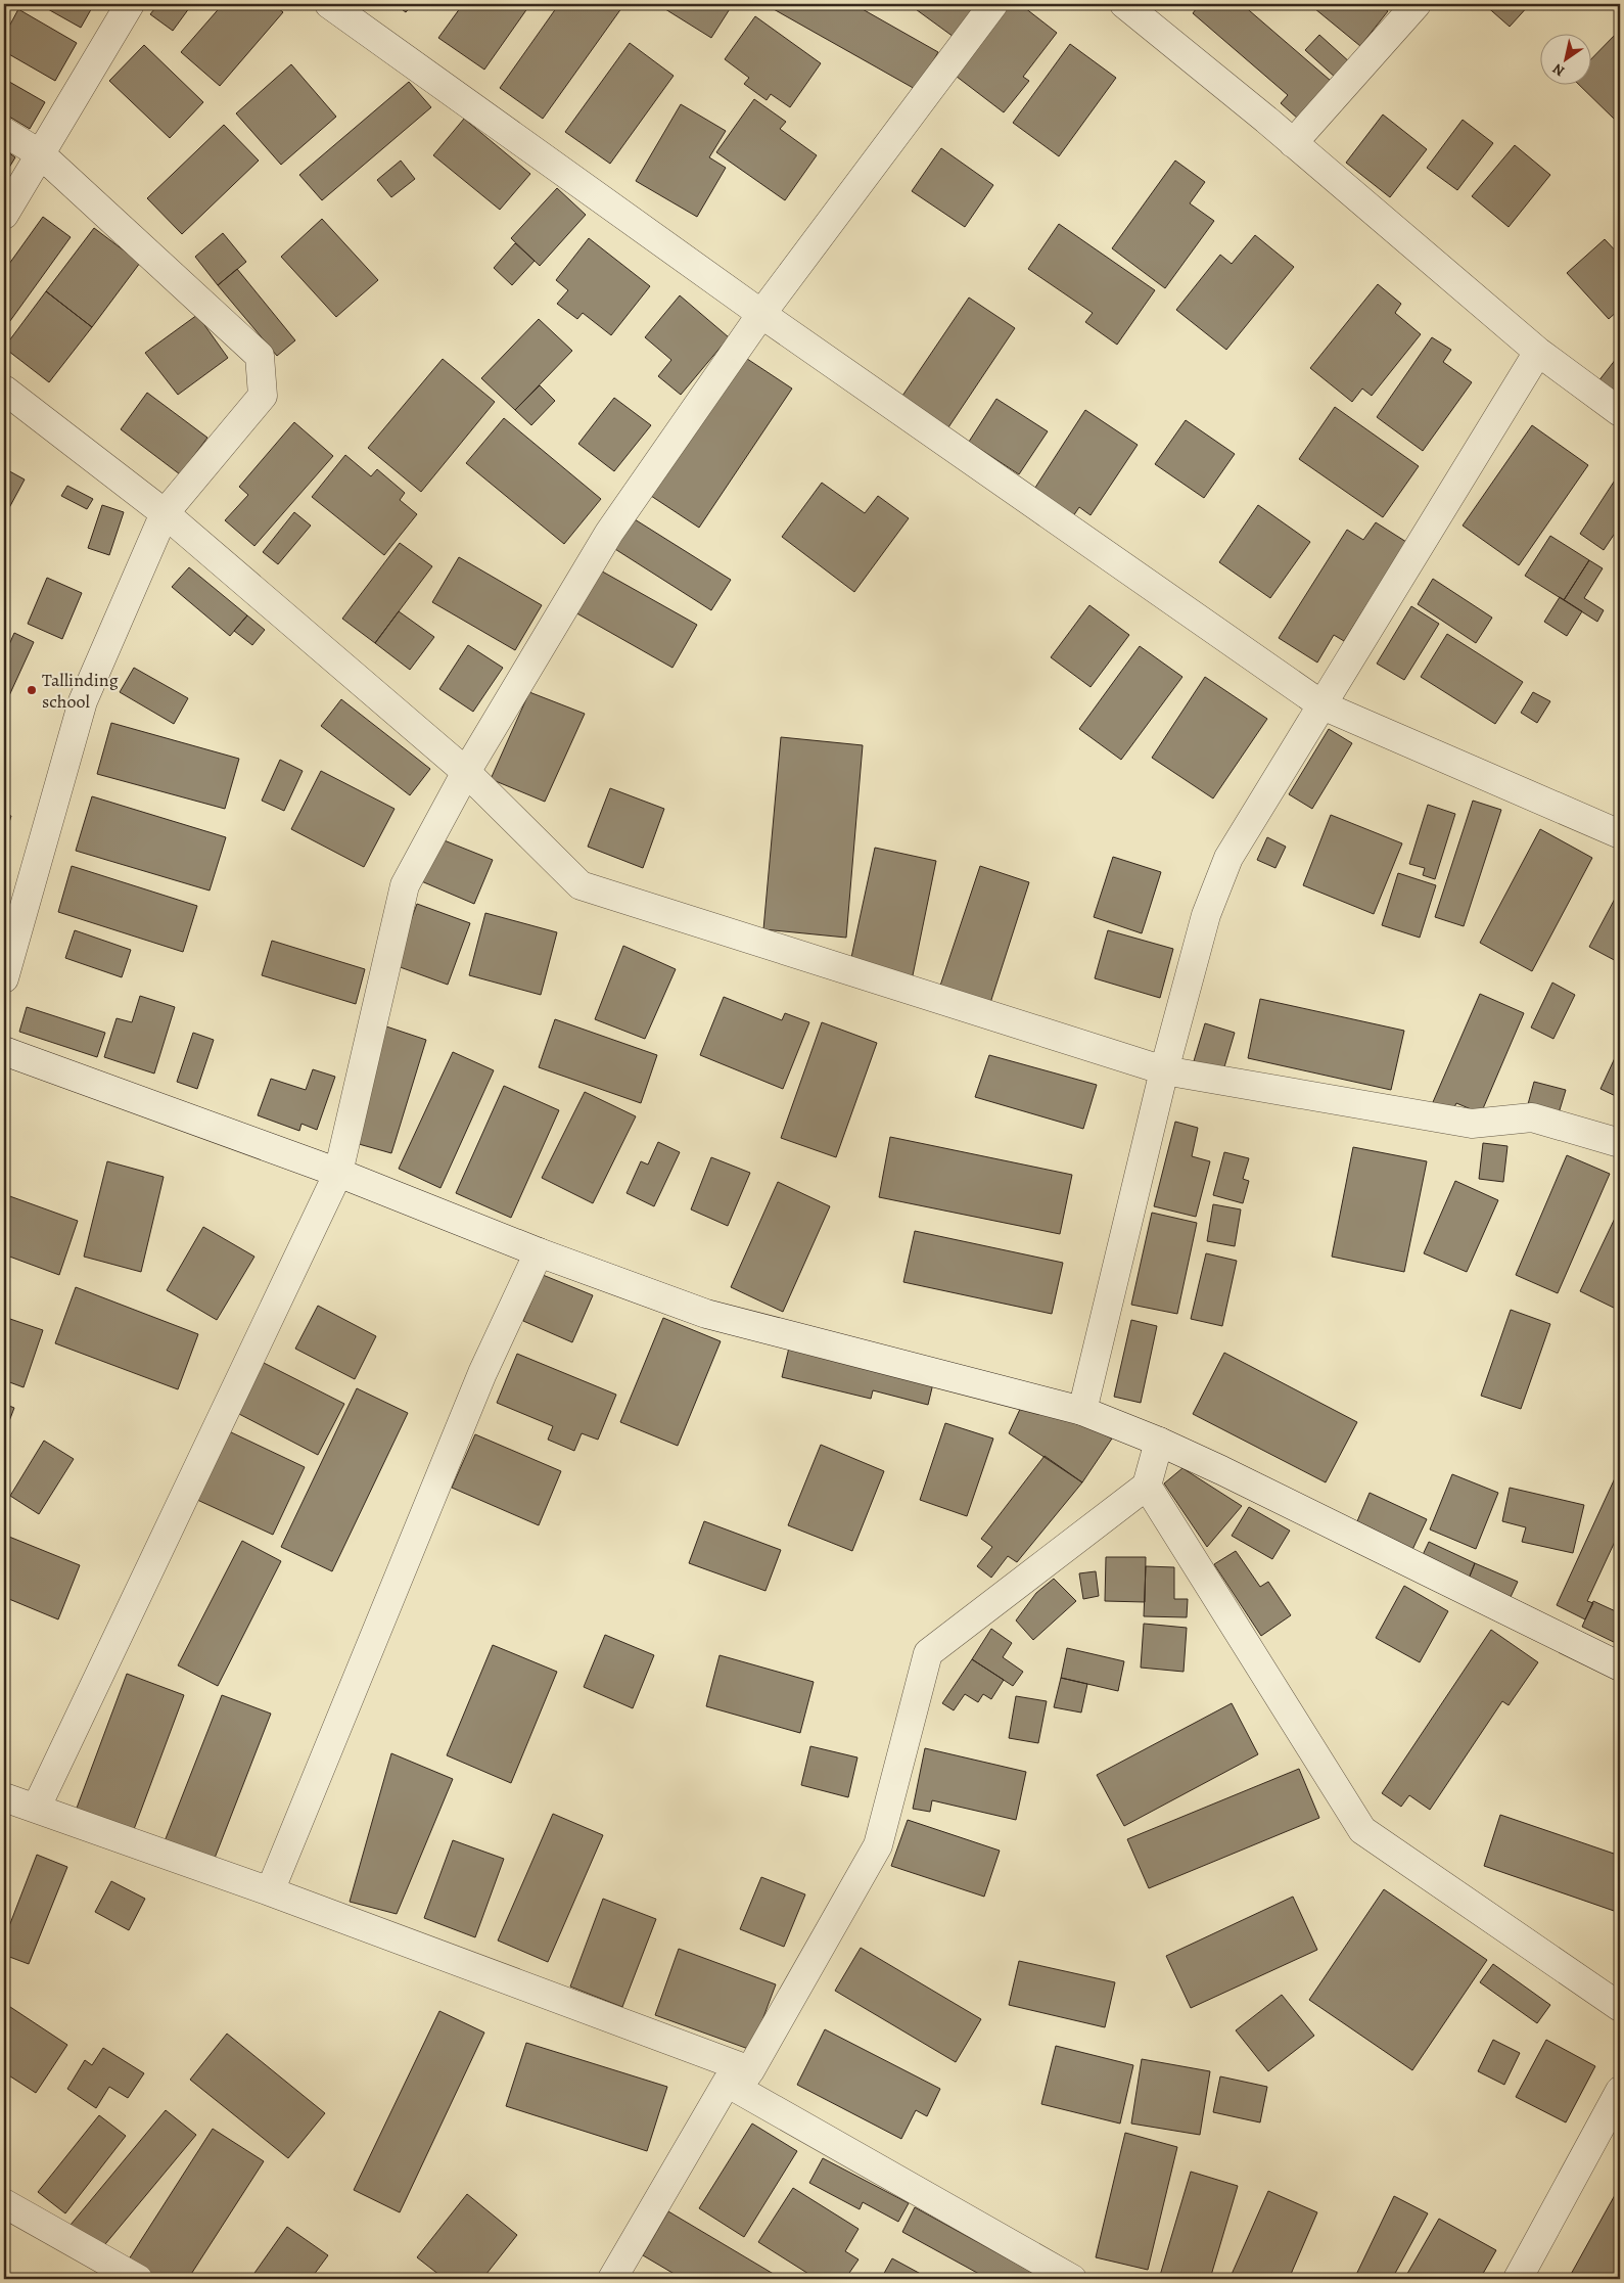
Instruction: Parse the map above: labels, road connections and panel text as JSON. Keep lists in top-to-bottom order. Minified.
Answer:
{"places":["Tallinding school"],"north":"bottom left"}
